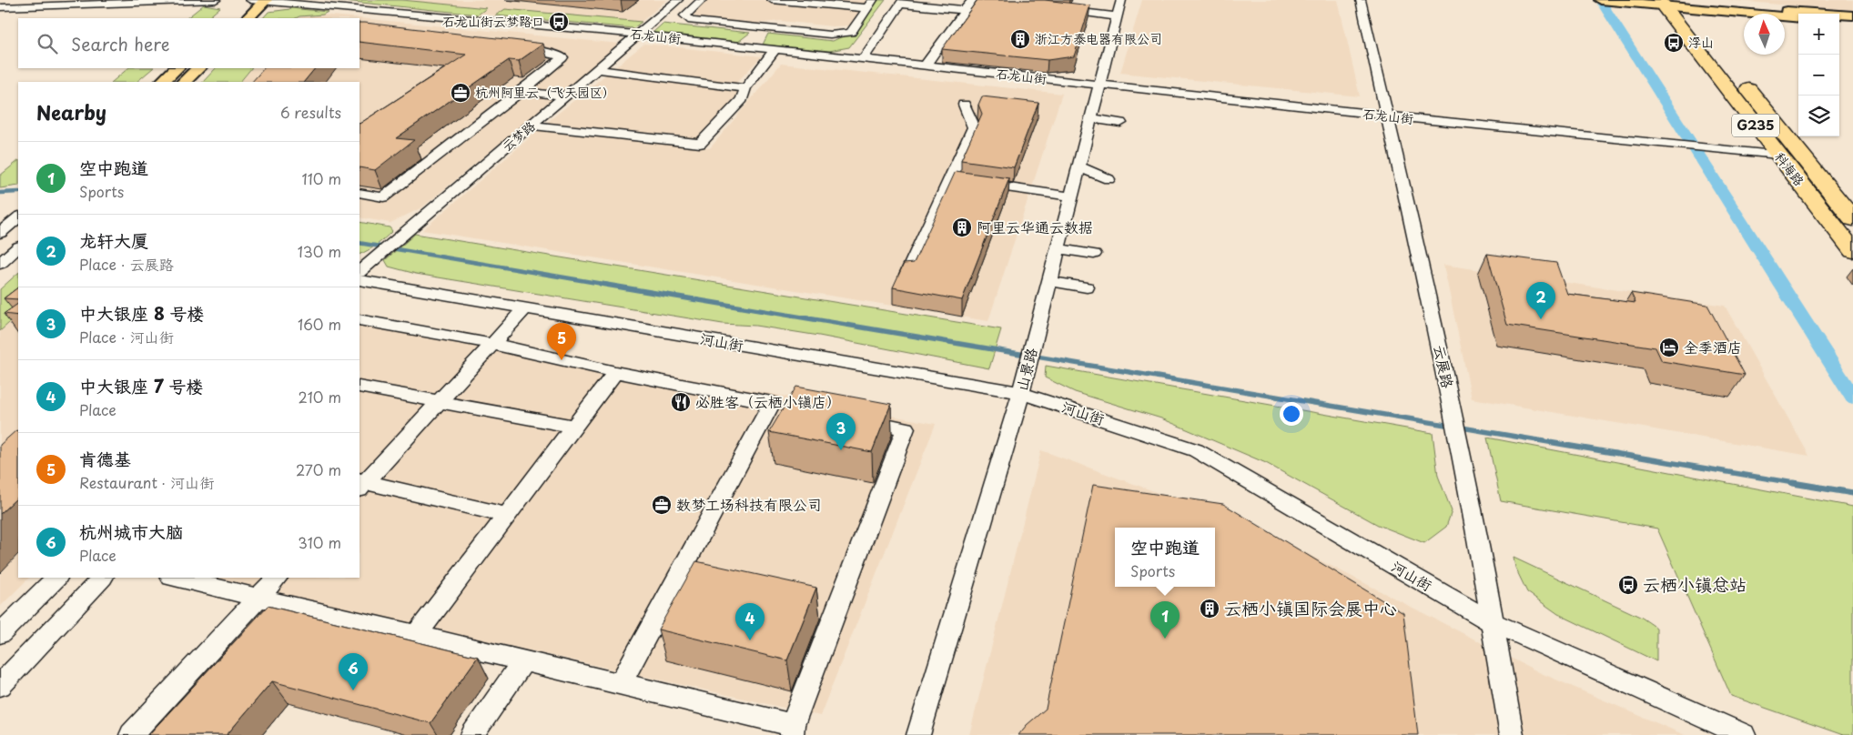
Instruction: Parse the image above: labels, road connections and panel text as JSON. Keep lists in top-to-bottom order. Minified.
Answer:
{"streets":{"highway":["G235","科海路"],"street":["石龙山街","云梦路","河山街","云展路","山景路"]},"crossings":[["石龙山街","云梦路"],["石龙山街","科海路"],["石龙山街","云展路"],["石龙山街","山景路"],["河山街","云展路"],["河山街","山景路"]],"places":{"bus stop":["石龙山街云梦路口","浮山","云栖小镇总站"],"building":["浙江方泰电器有限公司","阿里云华通云数据","云栖小镇国际会展中心"],"office":["杭州阿里云（飞天园区）","数梦工场科技有限公司"],"hotel":["全季酒店"],"restaurant":["必胜客（云栖小镇店）"]},"north":"top","page":{"map_buttons":["+","−"],"search":"Search here","heading":["Nearby","6 results"],"list":[{"mark":"1","name":"空中跑道","note":"Sports","value":"110 m"},{"mark":"2","name":"龙轩大厦","note":"Place · 云展路","value":"130 m"},{"mark":"3","name":"中大银座 8 号楼","note":"Place · 河山街","value":"160 m"},{"mark":"4","name":"中大银座 7 号楼","note":"Place","value":"210 m"},{"mark":"5","name":"肯德基","note":"Restaurant · 河山街","value":"270 m"},{"mark":"6","name":"杭州城市大脑","note":"Place","value":"310 m"}],"pins":["2","5","3","1","4","6"],"popup":["空中跑道","Sports"]}}
